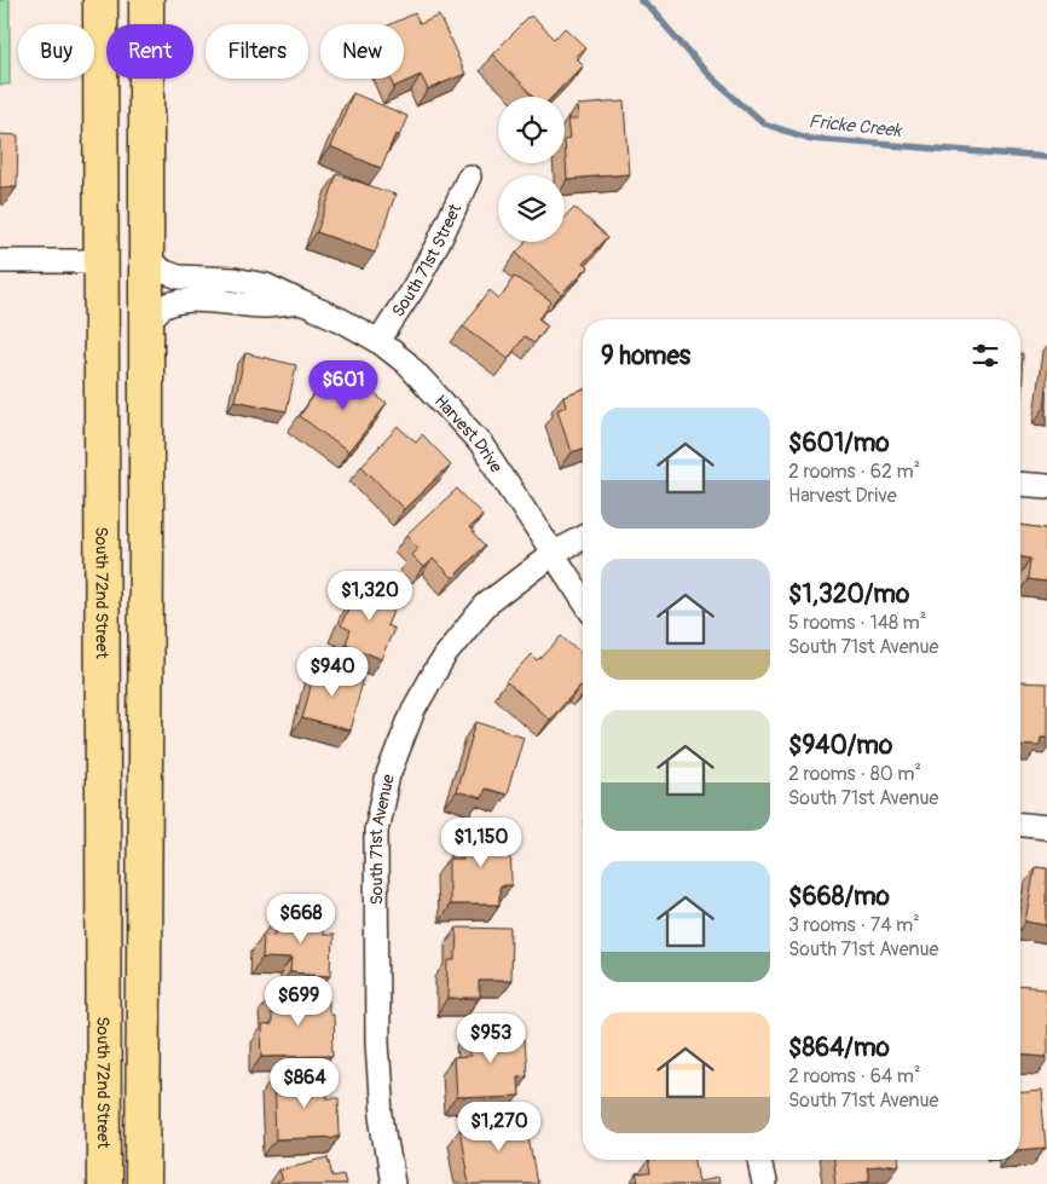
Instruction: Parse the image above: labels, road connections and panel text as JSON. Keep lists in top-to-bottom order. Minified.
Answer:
{"streets":{"main road":["South 72nd Street"],"street":["South 71st Street","Harvest Drive","South 71st Avenue"]},"crossings":[["South 71st Street","Harvest Drive"],["Harvest Drive","South 71st Avenue"]],"water":["Fricke Creek"],"page":{"chip":["Buy","Rent","Filters","New"],"heading":"9 homes","price":["$601","$1,320","$940","$1,150","$668","$699","$953","$864","$1,270"],"list":[{"name":"$601/mo","note":"2 rooms · 62 m² · Harvest Drive"},{"name":"$1,320/mo","note":"5 rooms · 148 m² · South 71st Avenue"},{"name":"$940/mo","note":"2 rooms · 80 m² · South 71st Avenue"},{"name":"$668/mo","note":"3 rooms · 74 m² · South 71st Avenue"},{"name":"$864/mo","note":"2 rooms · 64 m² · South 71st Avenue"}]}}
